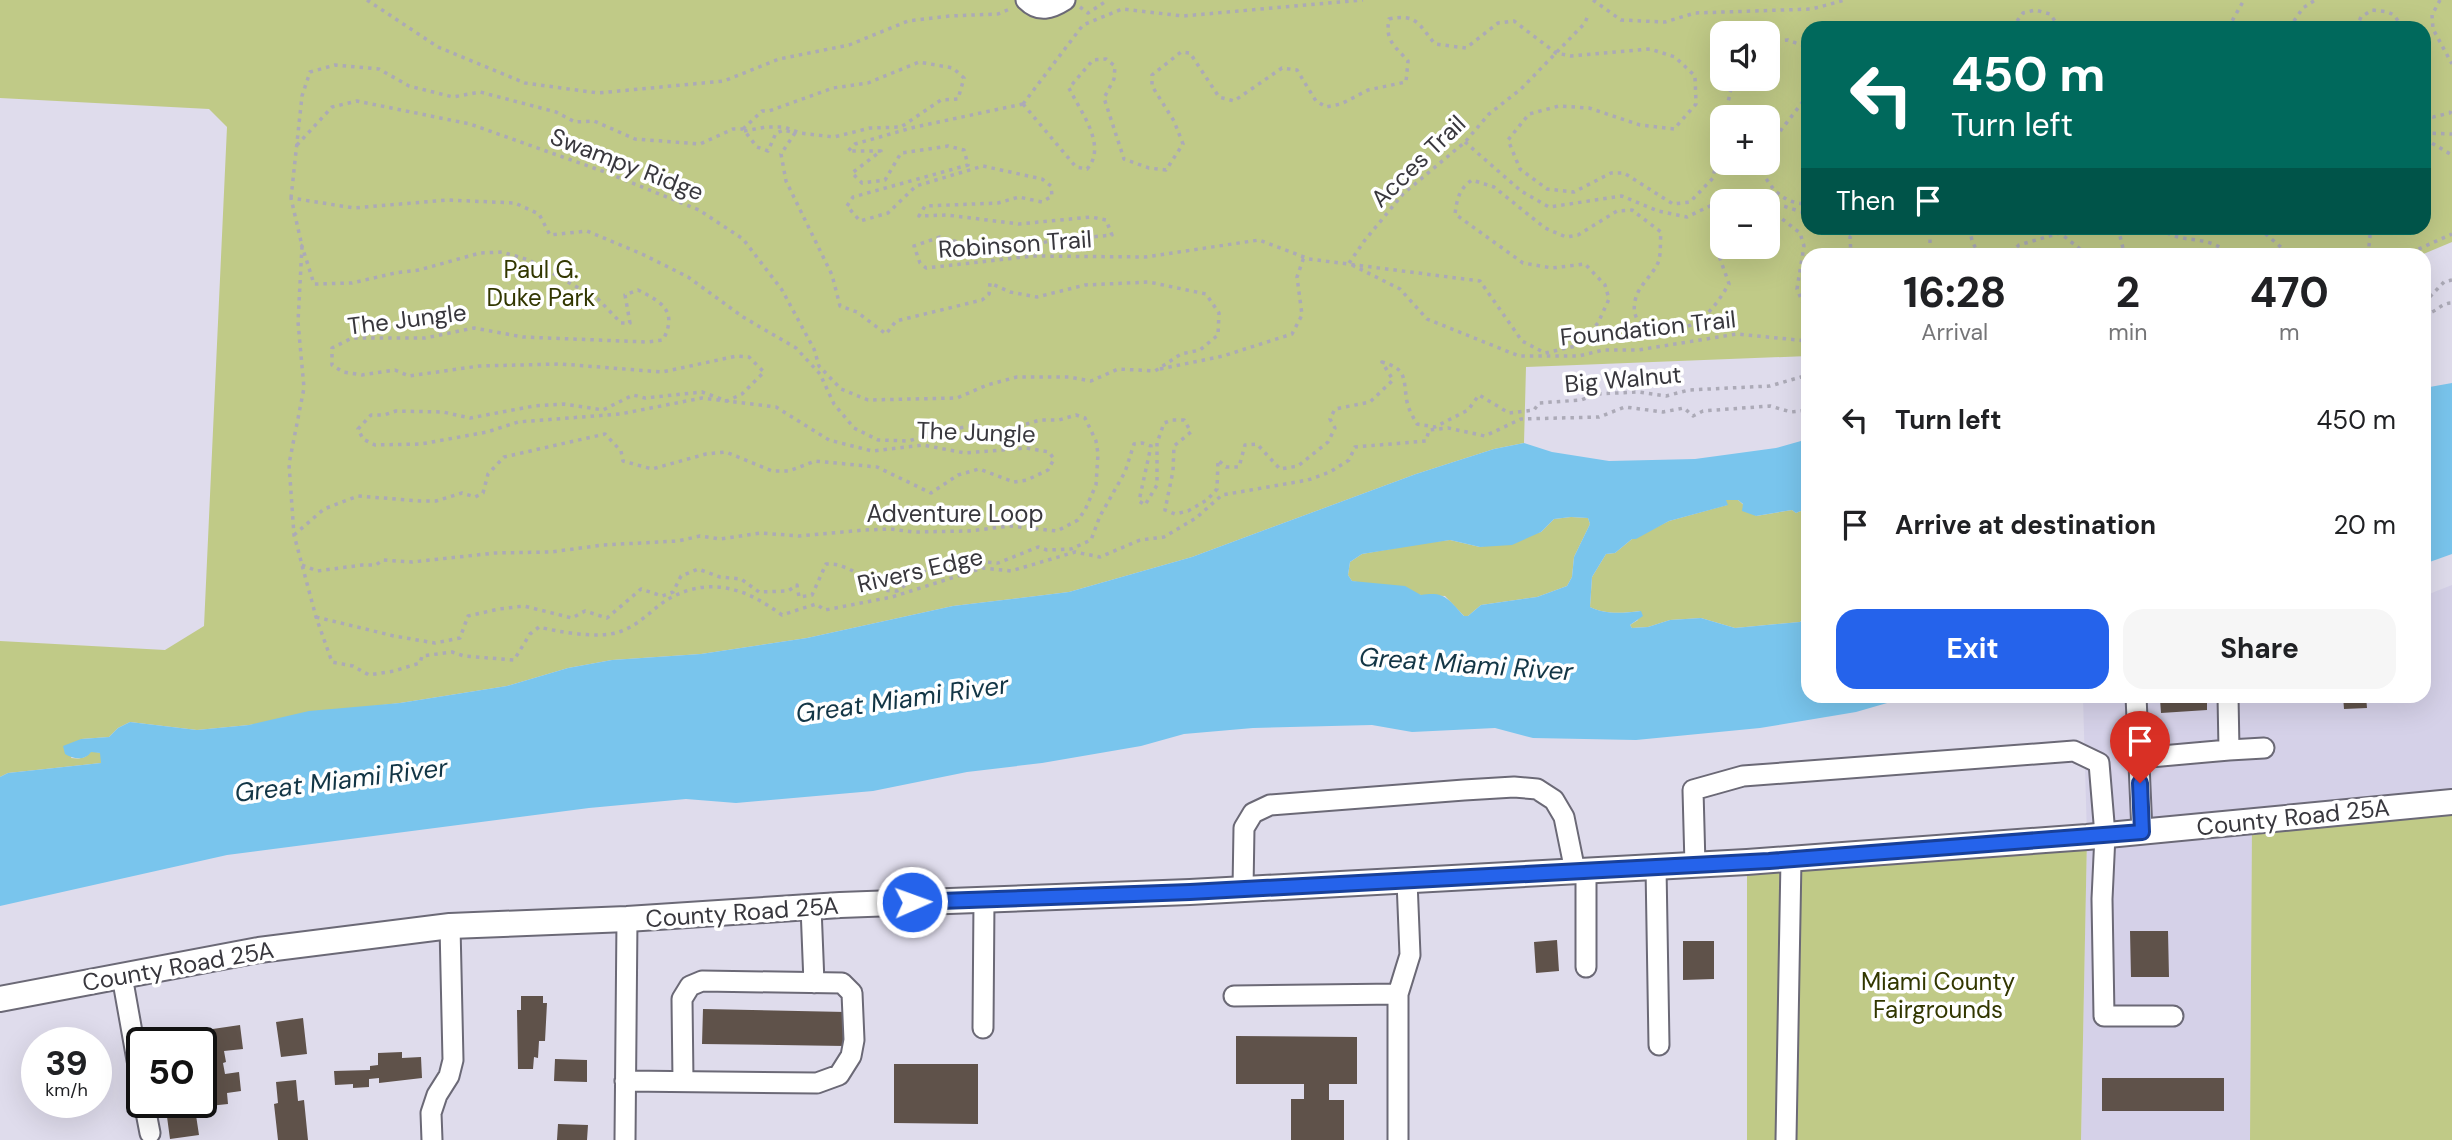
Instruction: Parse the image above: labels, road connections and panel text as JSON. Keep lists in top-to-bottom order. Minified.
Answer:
{"streets":{"main road":["County Road 25A"],"path":["Acces Trail","Swampy Ridge","Robinson Trail","The Jungle","Foundation Trail","Big Walnut","Adventure Loop","Rivers Edge"]},"crossings":[["Acces Trail","Robinson Trail"],["Acces Trail","Foundation Trail"],["Swampy Ridge","Adventure Loop"],["Robinson Trail","Foundation Trail"],["Big Walnut","Rivers Edge"]],"water":["Great Miami River"],"parks":["Paul G. Duke Park","Miami County Fairgrounds"],"page":{"map_buttons":["+","−"],"turn":["450 m","Turn left"],"then":"Then","eta":["16:28","Arrival","2","min","470","m"],"list":[{"name":"Turn left","value":"450 m"},{"name":"Arrive at destination","value":"20 m"}],"buttons":["Exit","Share"],"speed":"39 km/h","limit":"50"}}
